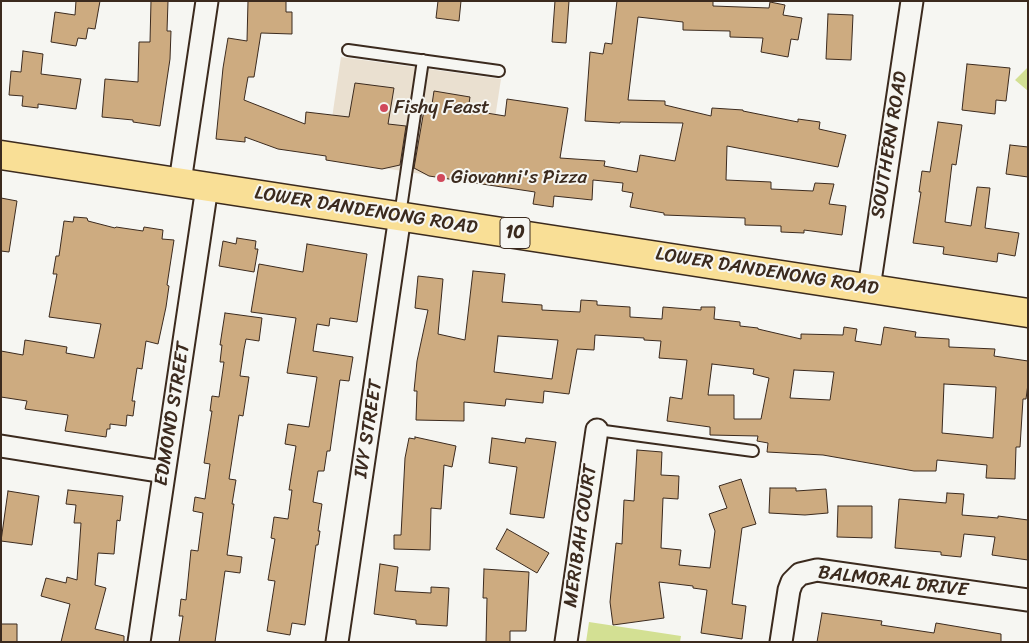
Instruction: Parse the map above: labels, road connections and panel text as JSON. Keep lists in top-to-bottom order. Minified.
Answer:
{"streets":{"highway":["LOWER DANDENONG ROAD","10"],"street":["SOUTHERN ROAD","EDMOND STREET","IVY STREET","MERIBAH COURT","BALMORAL DRIVE"]},"crossings":[["SOUTHERN ROAD","LOWER DANDENONG ROAD"],["LOWER DANDENONG ROAD","EDMOND STREET"],["LOWER DANDENONG ROAD","IVY STREET"]],"places":["Fishy Feast","Giovanni's Pizza"]}
